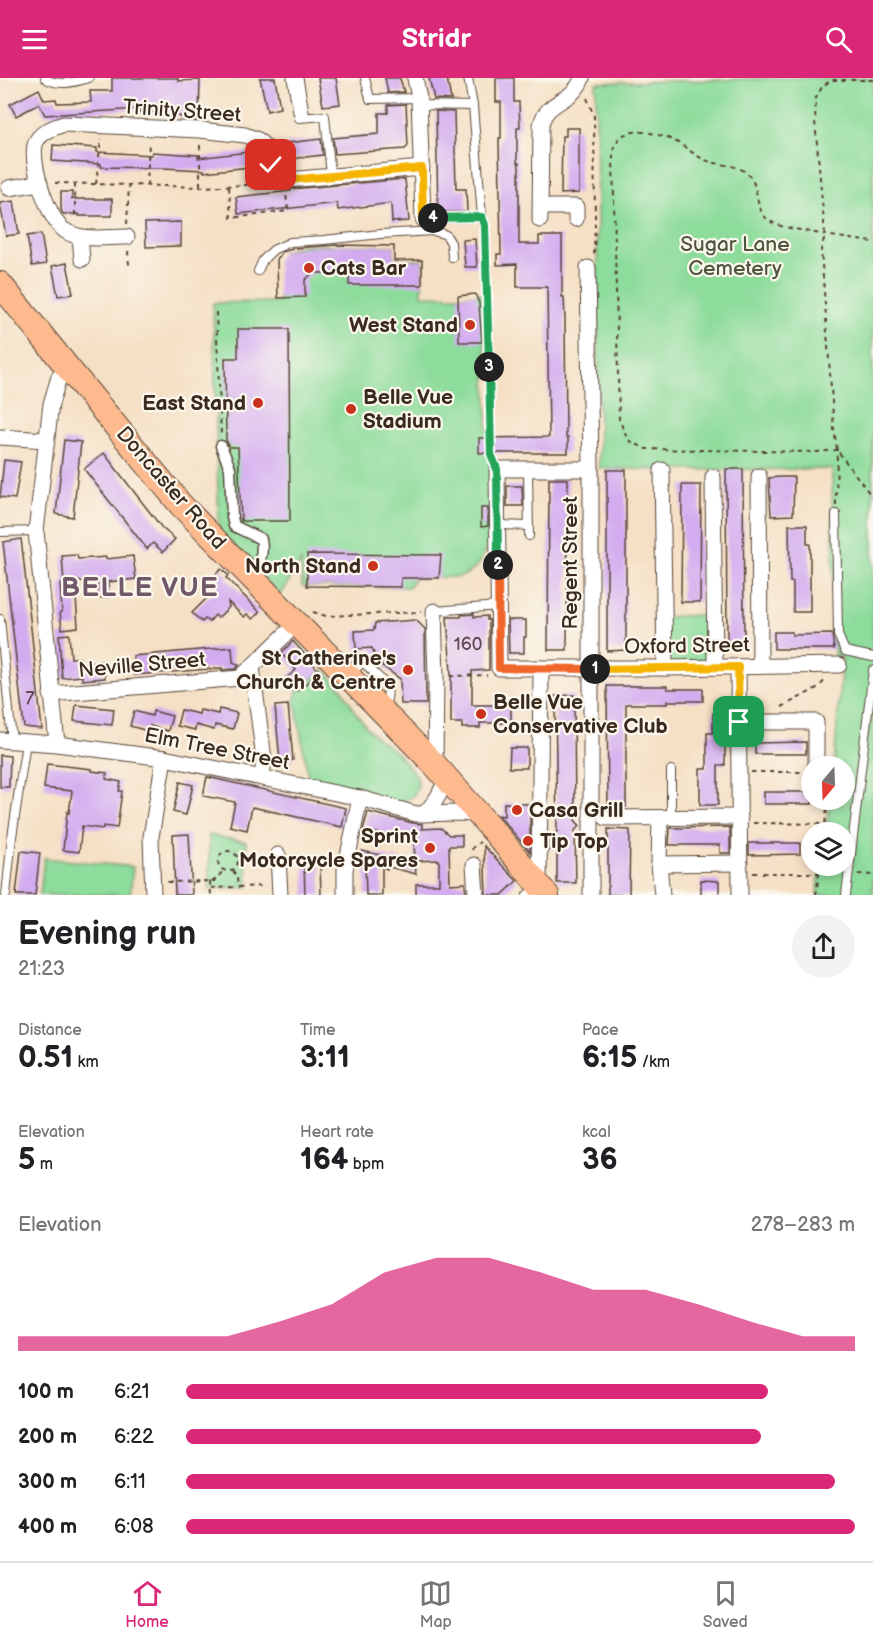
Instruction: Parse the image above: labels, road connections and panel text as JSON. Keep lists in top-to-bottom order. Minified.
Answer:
{"streets":{"highway":["Doncaster Road"],"street":["Trinity Street","Regent Street","Oxford Street","Neville Street","Elm Tree Street"]},"crossings":[["Doncaster Road","Elm Tree Street"],["Regent Street","Oxford Street"]],"districts":["BELLE VUE"],"parks":["Sugar Lane Cemetery"],"places":["Cats Bar","West Stand","East Stand","Belle Vue Stadium","North Stand","St Catherine's Church & Centre","Belle Vue Conservative Club","Casa Grill","Tip Top","Sprint Motorcycle Spares"],"house_numbers":["160","7"],"north":"bottom","page":{"header":"Stridr","pins":["4","3","2","1"],"heading":["Evening run","21:23"],"stats":[["Distance","0.51 km"],["Time","3:11"],["Pace","6:15 /km"],["Elevation","5 m"],["Heart rate","164 bpm"],["kcal","36"]],"chart":["Elevation","278–283 m"],"list":[{"name":"100 m","note":"6:21"},{"name":"200 m","note":"6:22"},{"name":"300 m","note":"6:11"},{"name":"400 m","note":"6:08"}],"tabs":["Home","Map","Saved"]}}
